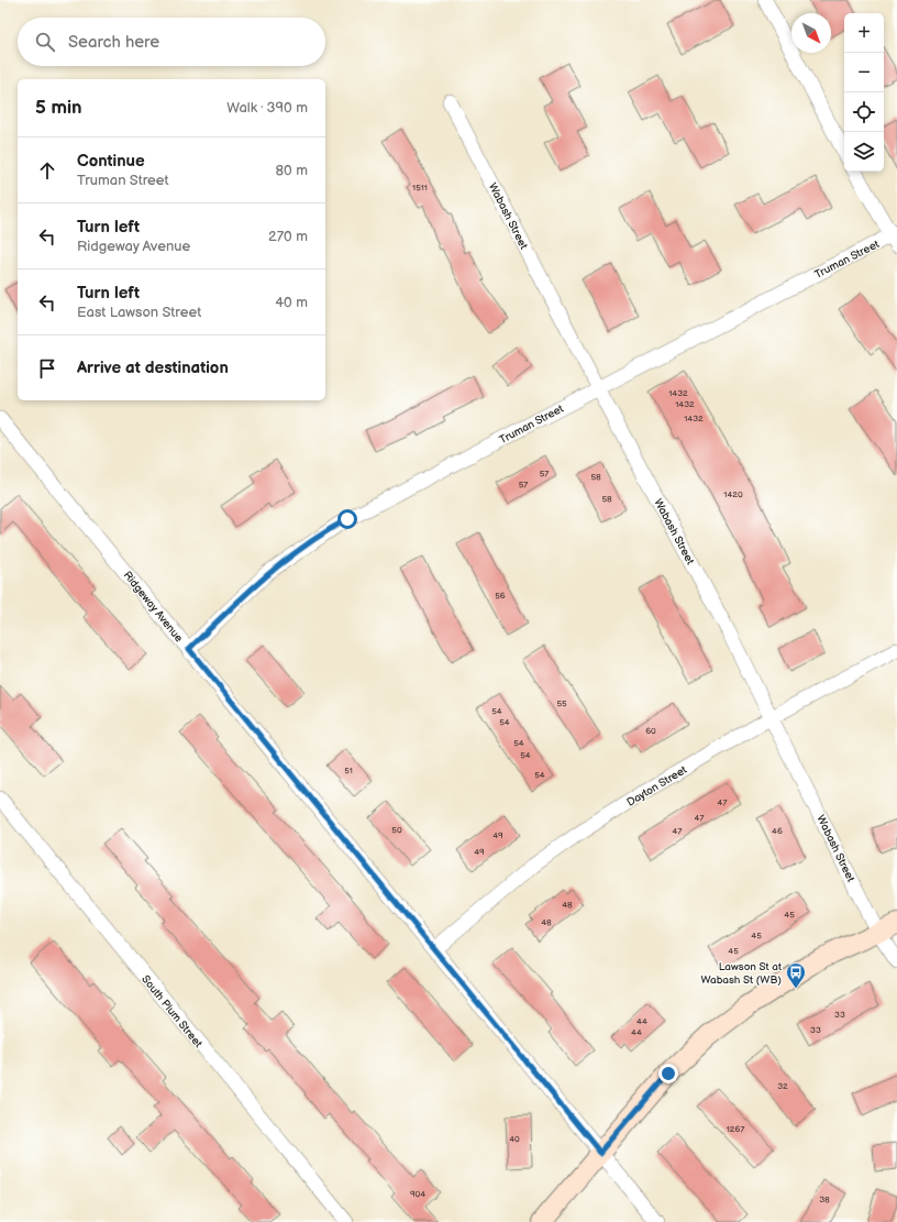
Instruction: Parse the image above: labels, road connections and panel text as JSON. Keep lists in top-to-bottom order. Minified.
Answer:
{"streets":{"street":["Wabash Street","Truman Street","Ridgeway Avenue","Dayton Street","South Plum Street"]},"crossings":[["Wabash Street","Truman Street"],["Wabash Street","Dayton Street"],["Truman Street","Ridgeway Avenue"],["Ridgeway Avenue","Dayton Street"]],"places":{"bus stop":["Lawson St at Wabash St (WB)"]},"house_numbers":["1511","1432","1432","1432","57","58","57","1420","58","56","55","54","54","60","54","54","51","54","47","47","50","47","46","49","49","48","45","48","45","45","33","44","33","44","32","1267","40","904","38"],"north":"bottom right","page":{"map_buttons":["+","−"],"search":"Search here","heading":["5 min","Walk · 390 m"],"list":[["Continue","Truman Street","80 m"],["Turn left","Ridgeway Avenue","270 m"],["Turn left","East Lawson Street","40 m"],"Arrive at destination"]}}
